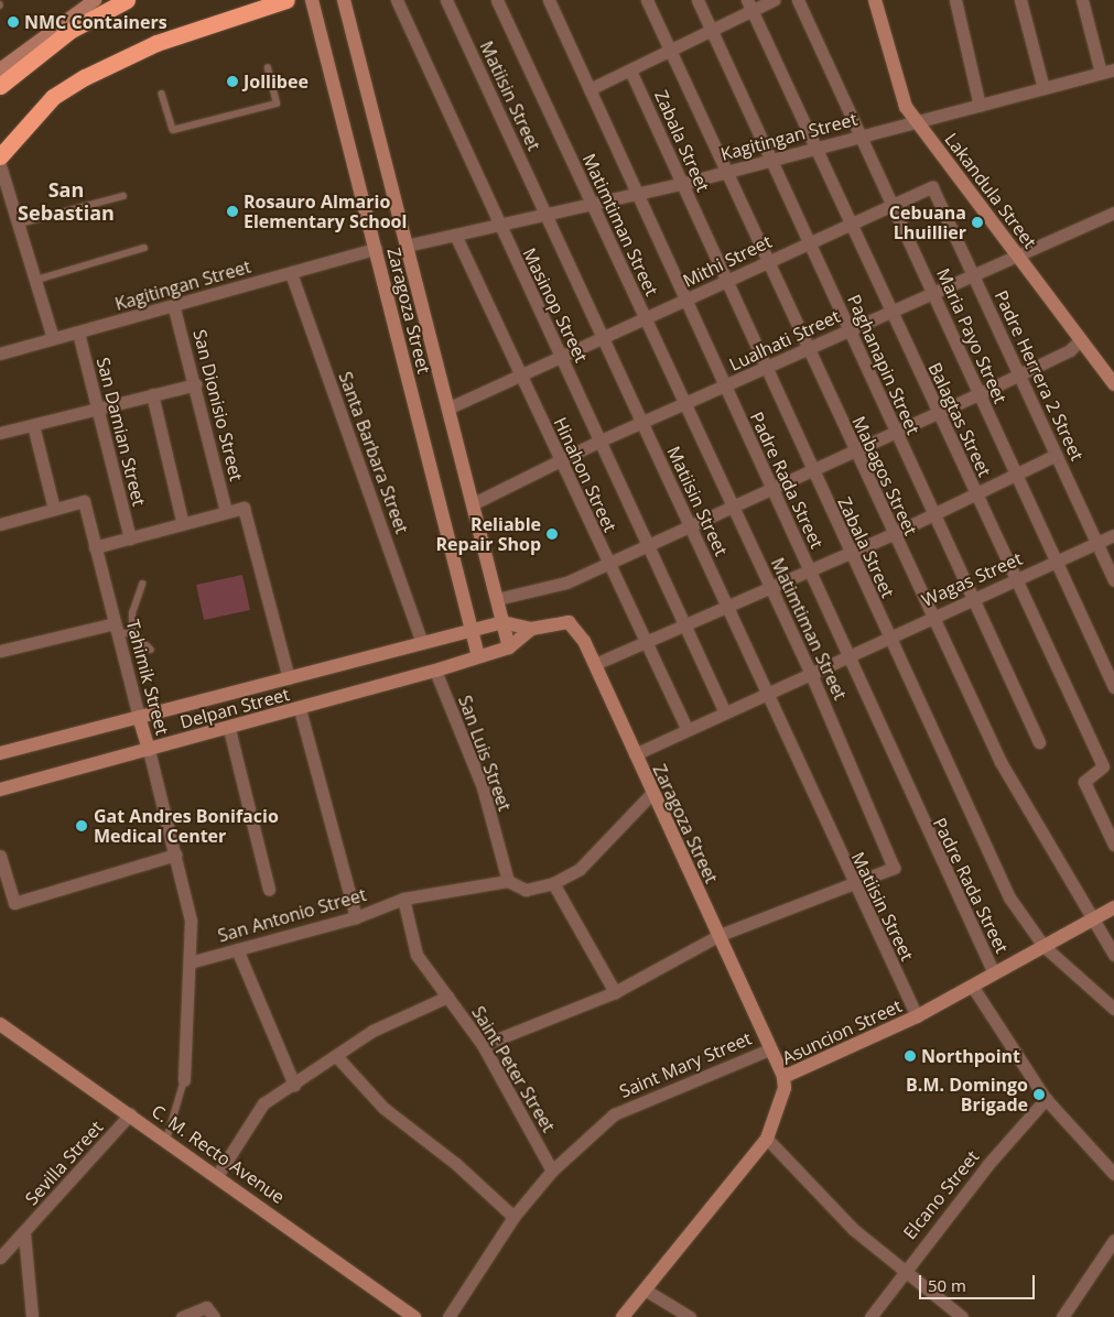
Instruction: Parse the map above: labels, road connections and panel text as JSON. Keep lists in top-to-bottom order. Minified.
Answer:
{"streets":{"street":["Matiisin Street","Kagitingan Street","Zabala Street","Lakandula Street","Matimtiman Street","Mithi Street","Masinop Street","Zaragoza Street","Maria Payo Street","Lualhati Street","Paghanapin Street","Padre Herrera 2 Street","San Dionisio Street","Balagtas Street","San Damian Street","Santa Barbara Street","Hinahon Street","Mabagos Street","Padre Rada Street","Wagas Street","Tahimik Street","Delpan Street","San Luis Street","San Antonio Street","Asuncion Street","Saint Mary Street","Saint Peter Street","C. M. Recto Avenue","Sevilla Street","Elcano Street"]},"crossings":[["Matiisin Street","Kagitingan Street"],["Matiisin Street","Matimtiman Street"],["Matiisin Street","Mithi Street"],["Matiisin Street","Lualhati Street"],["Matiisin Street","Wagas Street"],["Matiisin Street","Asuncion Street"],["Kagitingan Street","Zabala Street"],["Kagitingan Street","Lakandula Street"],["Kagitingan Street","Matimtiman Street"],["Kagitingan Street","Masinop Street"],["Kagitingan Street","Zaragoza Street"],["Kagitingan Street","Maria Payo Street"],["Kagitingan Street","Paghanapin Street"],["Kagitingan Street","San Dionisio Street"],["Kagitingan Street","Balagtas Street"],["Kagitingan Street","San Damian Street"],["Kagitingan Street","Santa Barbara Street"],["Kagitingan Street","Hinahon Street"],["Kagitingan Street","Mabagos Street"],["Kagitingan Street","Padre Rada Street"],["Zabala Street","Mithi Street"],["Zabala Street","Lualhati Street"],["Zabala Street","Wagas Street"],["Zabala Street","Asuncion Street"],["Lakandula Street","Lualhati Street"],["Matimtiman Street","Mithi Street"],["Matimtiman Street","Zaragoza Street"],["Matimtiman Street","Lualhati Street"],["Matimtiman Street","Wagas Street"],["Matimtiman Street","Saint Peter Street"],["Mithi Street","Masinop Street"],["Mithi Street","Zaragoza Street"],["Mithi Street","Maria Payo Street"],["Mithi Street","Paghanapin Street"],["Mithi Street","Padre Herrera 2 Street"],["Mithi Street","Balagtas Street"],["Mithi Street","Hinahon Street"],["Mithi Street","Mabagos Street"],["Mithi Street","Padre Rada Street"],["Masinop Street","Lualhati Street"],["Masinop Street","Wagas Street"],["Zaragoza Street","Lualhati Street"],["Zaragoza Street","Wagas Street"],["Zaragoza Street","Delpan Street"],["Zaragoza Street","Asuncion Street"],["Zaragoza Street","Saint Mary Street"],["Maria Payo Street","Lualhati Street"],["Maria Payo Street","Wagas Street"],["Lualhati Street","Paghanapin Street"],["Lualhati Street","Padre Herrera 2 Street"],["Lualhati Street","Balagtas Street"],["Lualhati Street","Hinahon Street"],["Lualhati Street","Mabagos Street"],["Lualhati Street","Padre Rada Street"],["Paghanapin Street","Wagas Street"],["Padre Herrera 2 Street","Wagas Street"],["Balagtas Street","Wagas Street"],["Santa Barbara Street","Delpan Street"],["Hinahon Street","Wagas Street"],["Mabagos Street","Wagas Street"],["Mabagos Street","Asuncion Street"],["Padre Rada Street","Wagas Street"],["Padre Rada Street","Asuncion Street"],["Tahimik Street","Delpan Street"],["Tahimik Street","San Antonio Street"],["Tahimik Street","C. M. Recto Avenue"],["Delpan Street","San Luis Street"],["San Luis Street","San Antonio Street"],["San Antonio Street","Saint Peter Street"],["Saint Mary Street","Saint Peter Street"],["C. M. Recto Avenue","Sevilla Street"]],"districts":["San Sebastian"],"places":["NMC Containers","Jollibee","Rosauro Almario Elementary School","Cebuana Lhuillier","Reliable Repair Shop","Gat Andres Bonifacio Medical Center","Northpoint","B.M. Domingo Brigade"],"scale_bar":"50 m"}
